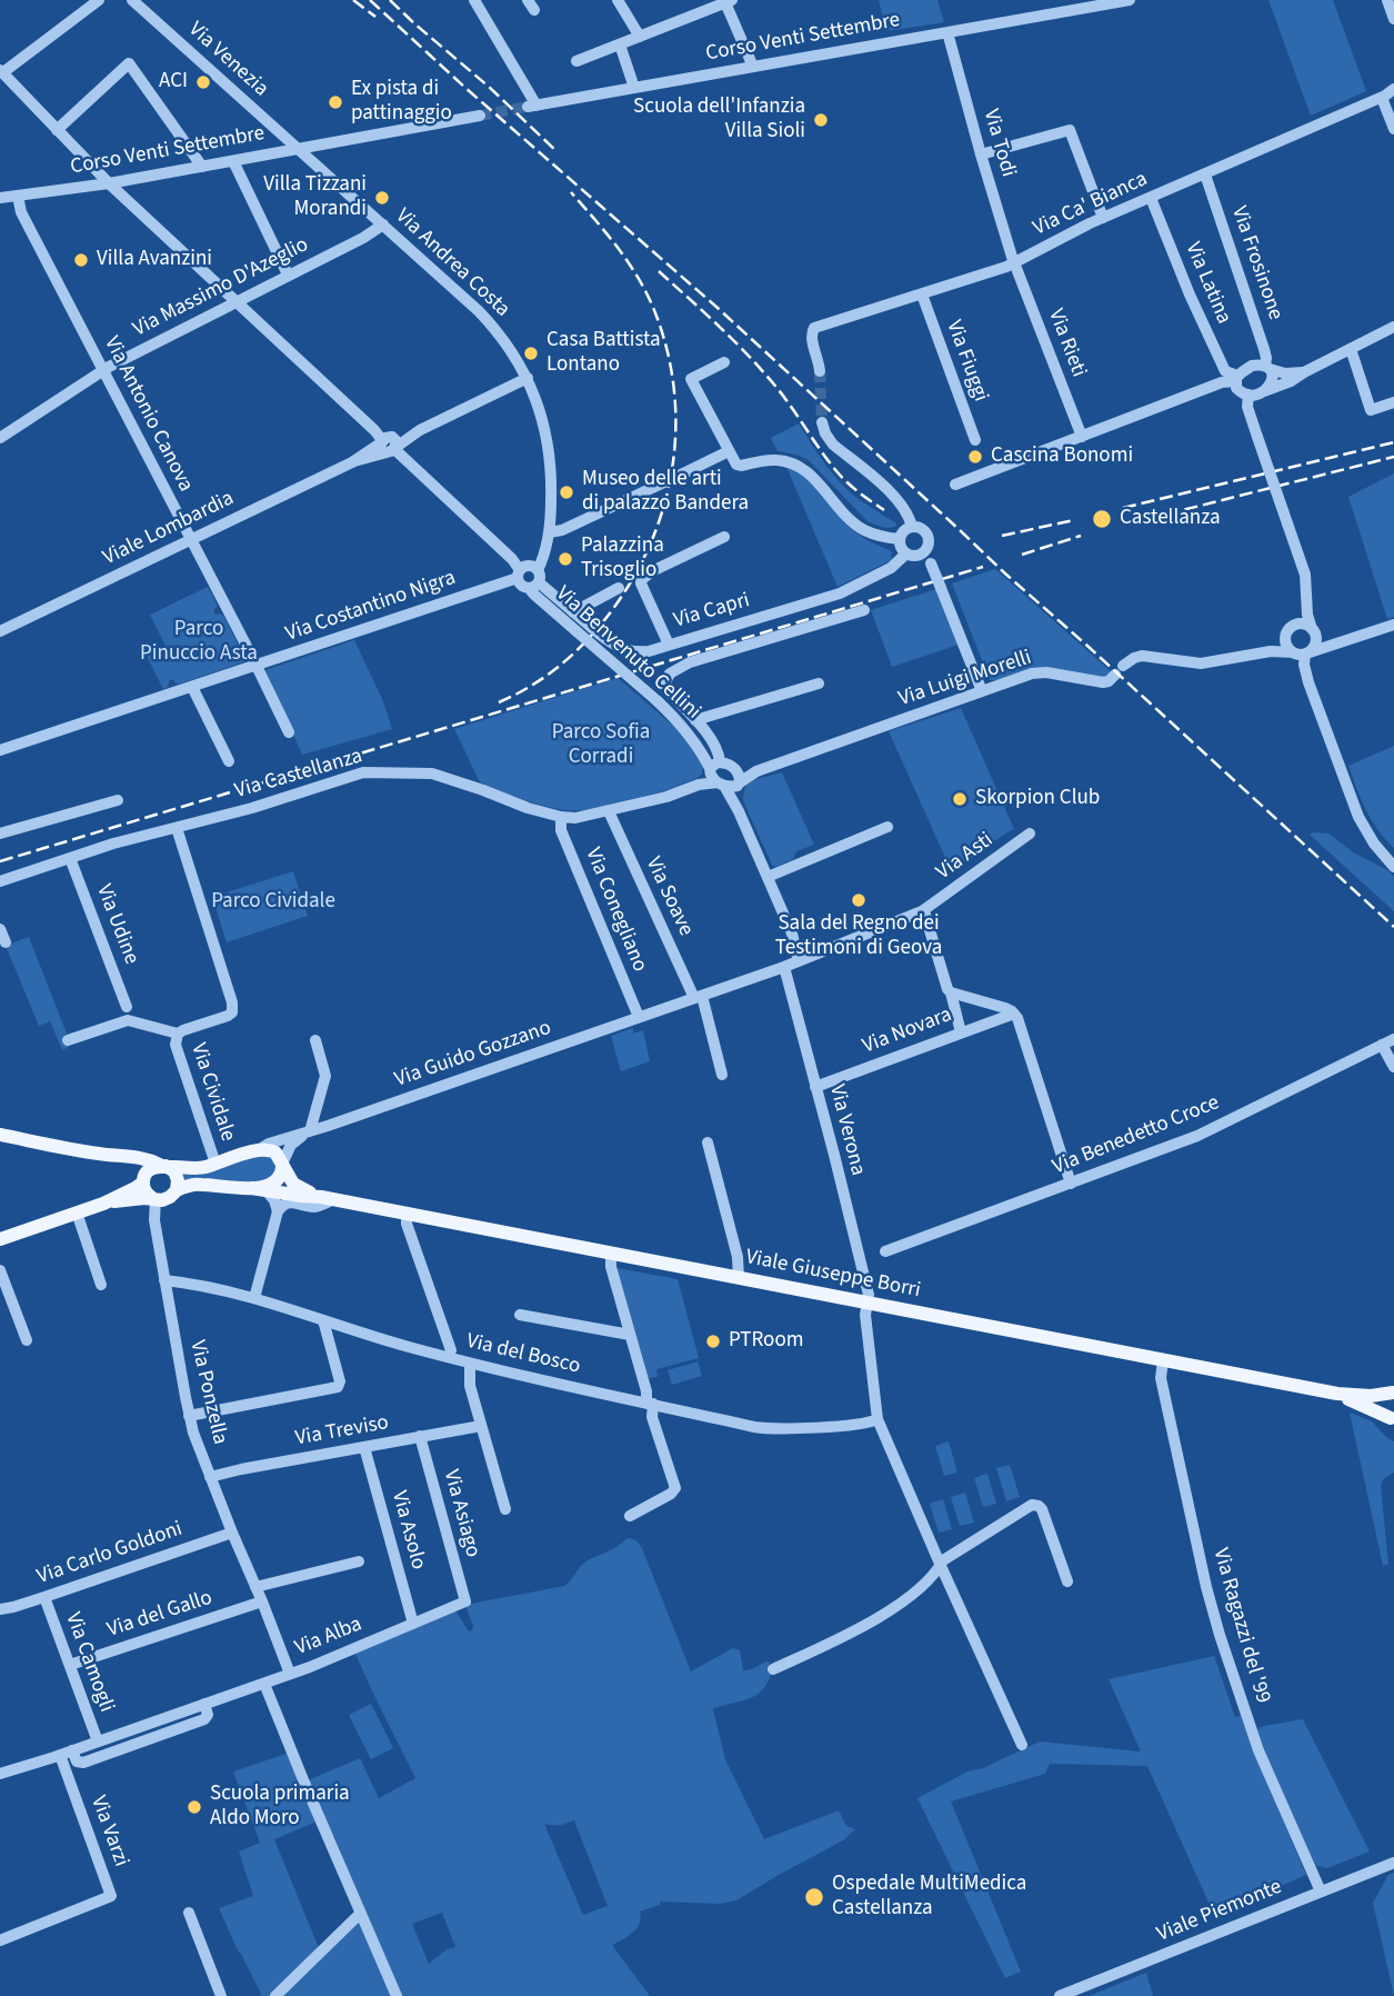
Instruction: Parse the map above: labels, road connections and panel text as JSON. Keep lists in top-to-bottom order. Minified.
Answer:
{"streets":{"main road":["Viale Giuseppe Borri"],"street":["Corso Venti Settembre","Via Venezia","Via Todi","Via Ca' Bianca","Via Andrea Costa","Via Frosinone","Via Latina","Via Massimo D'Azeglio","Via Rieti","Via Fiuggi","Via Antonio Canova","Viale Lombardia","Via Costantino Nigra","Via Capri","Via Benvenuto Cellini","Via Luigi Morelli","Via Castellanza","Via Asti","Via Soave","Via Conegliano","Via Udine","Via Novara","Via Guido Gozzano","Via Cividale","Via Verona","Via Benedetto Croce","Via del Bosco","Via Ponzella","Via Treviso","Via Asiago","Via Asolo","Via Carlo Goldoni","Via del Gallo","Via Ragazzi del '99","Via Alba","Via Camogli","Via Varzi","Viale Piemonte"]},"crossings":[["Corso Venti Settembre","Via Venezia"],["Corso Venti Settembre","Via Todi"],["Corso Venti Settembre","Via Andrea Costa"],["Corso Venti Settembre","Via Antonio Canova"],["Via Venezia","Via Andrea Costa"],["Via Todi","Via Ca' Bianca"],["Via Todi","Via Rieti"],["Via Ca' Bianca","Via Frosinone"],["Via Ca' Bianca","Via Latina"],["Via Ca' Bianca","Via Rieti"],["Via Ca' Bianca","Via Fiuggi"],["Via Andrea Costa","Via Massimo D'Azeglio"],["Via Andrea Costa","Viale Lombardia"],["Via Andrea Costa","Via Costantino Nigra"],["Via Andrea Costa","Via Capri"],["Via Andrea Costa","Via Benvenuto Cellini"],["Via Frosinone","Via Latina"],["Via Massimo D'Azeglio","Via Antonio Canova"],["Via Antonio Canova","Viale Lombardia"],["Via Antonio Canova","Via Costantino Nigra"],["Via Costantino Nigra","Via Capri"],["Via Costantino Nigra","Via Benvenuto Cellini"],["Via Capri","Via Benvenuto Cellini"],["Via Benvenuto Cellini","Via Castellanza"],["Via Castellanza","Via Soave"],["Via Castellanza","Via Conegliano"],["Via Castellanza","Via Udine"],["Via Castellanza","Via Cividale"],["Via Asti","Via Guido Gozzano"],["Via Soave","Via Guido Gozzano"],["Via Conegliano","Via Guido Gozzano"],["Via Novara","Via Verona"],["Via Guido Gozzano","Via Verona"],["Via Verona","Viale Giuseppe Borri"],["Viale Giuseppe Borri","Via Ragazzi del '99"],["Via del Bosco","Via Ponzella"],["Via Ponzella","Via Treviso"],["Via Ponzella","Via Carlo Goldoni"],["Via Ponzella","Via del Gallo"],["Via Ponzella","Via Alba"],["Via Treviso","Via Asiago"],["Via Treviso","Via Asolo"],["Via Asiago","Via Alba"],["Via Asolo","Via Alba"],["Via Carlo Goldoni","Via Camogli"],["Via del Gallo","Via Camogli"],["Via Ragazzi del '99","Viale Piemonte"],["Via Alba","Via Camogli"],["Via Alba","Via Varzi"]],"parks":["Parco Pinuccio Asta","Parco Sofia Corradi","Parco Cividale"],"places":["ACI","Ex pista di pattinaggio","Scuola dell'Infanzia Villa Sioli","Villa Tizzani Morandi","Villa Avanzini","Casa Battista Lontano","Cascina Bonomi","Museo delle arti di palazzo Bandera","Castellanza","Palazzina Trisoglio","Skorpion Club","Sala del Regno dei Testimoni di Geova","PTRoom","Scuola primaria Aldo Moro","Ospedale MultiMedica Castellanza"]}
